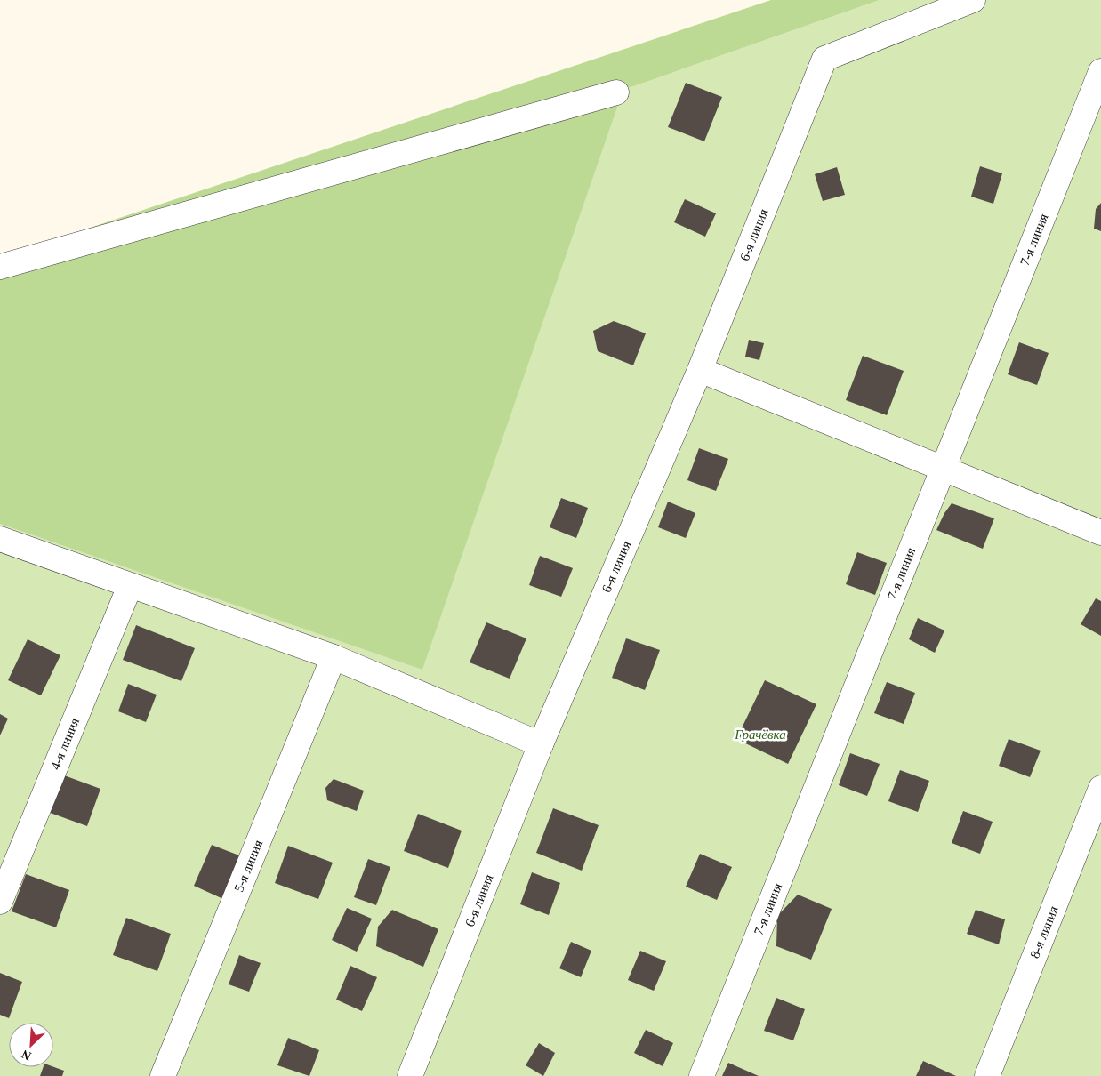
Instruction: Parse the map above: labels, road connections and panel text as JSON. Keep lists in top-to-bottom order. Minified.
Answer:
{"streets":{"street":["6-я линия","7-я линия","4-я линия","5-я линия","8-я линия"]},"parks":["Грачёвка"],"north":"bottom left"}
